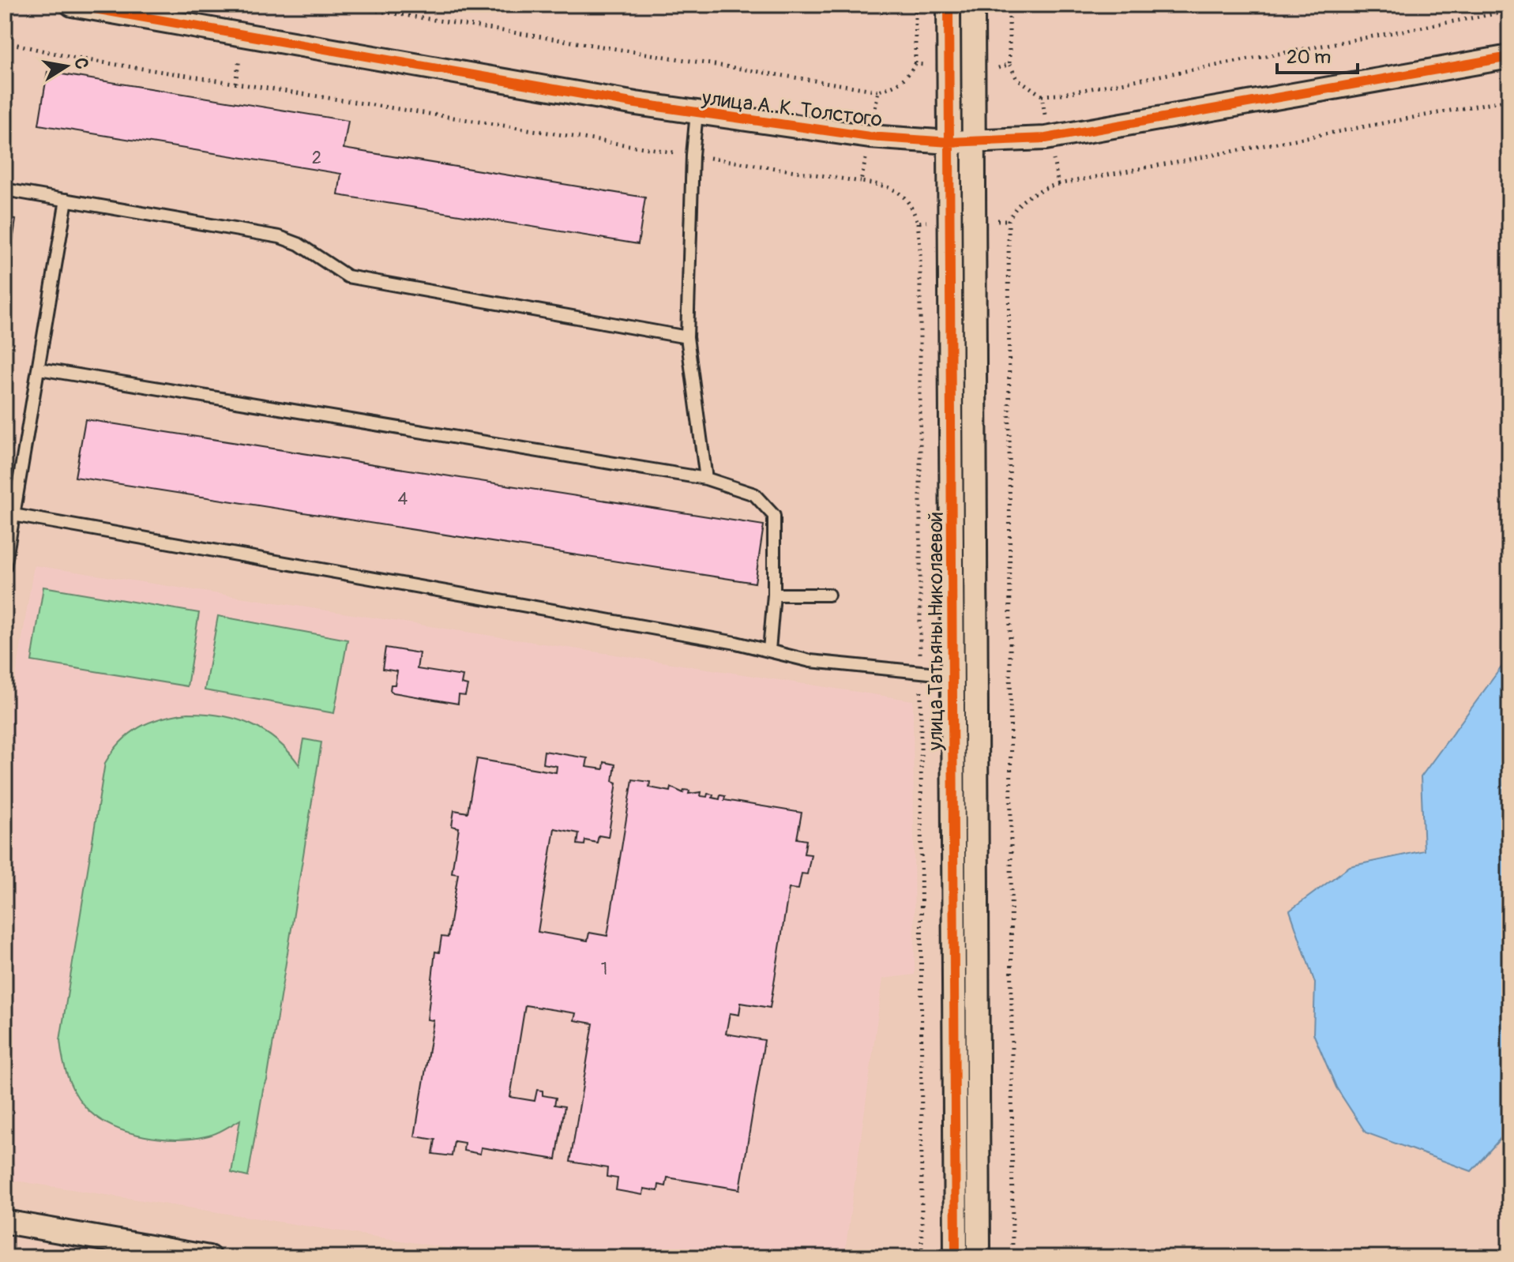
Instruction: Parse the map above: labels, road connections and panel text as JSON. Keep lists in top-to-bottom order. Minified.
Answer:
{"streets":{"street":["улица А. К. Толстого","улица Татьяны Николаевой"]},"crossings":[["улица А. К. Толстого","улица Татьяны Николаевой"]],"house_numbers":["2","4","1"],"scale_bar":"20 m","north":"right"}
